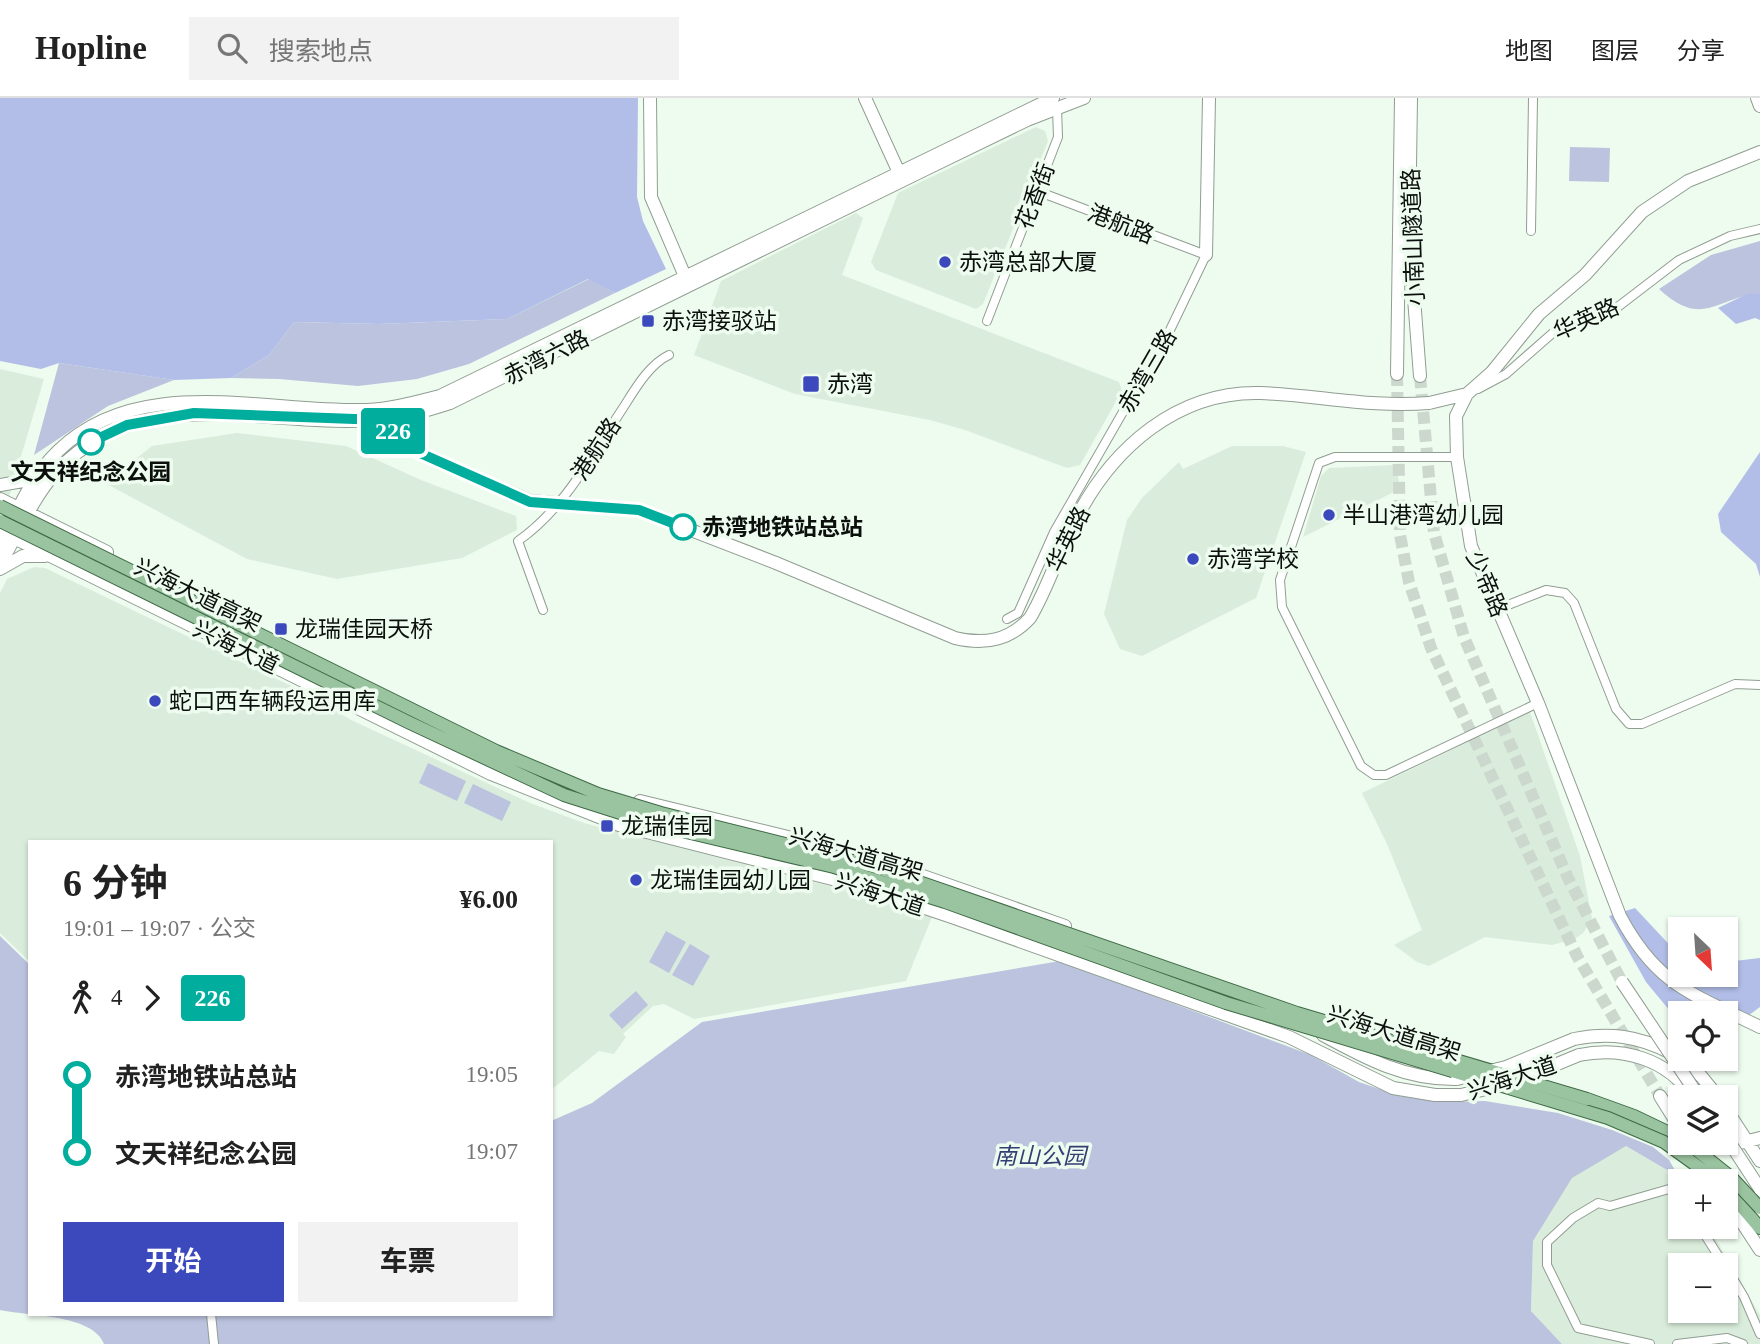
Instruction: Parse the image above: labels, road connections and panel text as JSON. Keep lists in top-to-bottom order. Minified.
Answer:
{"streets":{"main road":["兴海大道高架"],"street":["花香街","港航路","小南山隧道路","华英路","赤湾六路","赤湾三路","少帝路","兴海大道"]},"crossings":[["花香街","港航路"],["花香街","赤湾六路"],["港航路","华英路"],["港航路","赤湾三路"],["华英路","赤湾六路"],["华英路","少帝路"],["赤湾六路","兴海大道"]],"parks":["南山公园"],"places":{"other":["赤湾总部大厦","文天祥纪念公园","半山港湾幼儿园","赤湾地铁站总站","赤湾学校","蛇口西车辆段运用库","龙瑞佳园幼儿园"],"transit":["赤湾接驳站","赤湾","龙瑞佳园天桥","龙瑞佳园"]},"lines":["bus line 226"],"north":"bottom right","page":{"header":"Hopline","search":"搜索地点","nav":["地图","图层","分享"],"on_map":"226","heading":["6 分钟","19:01 – 19:07 · 公交","¥6.00"],"map_buttons":["+","−"],"legs":["4","226"],"list":[{"name":"赤湾地铁站总站","value":"19:05"},{"name":"文天祥纪念公园","value":"19:07"}],"buttons":["开始","车票"]}}
